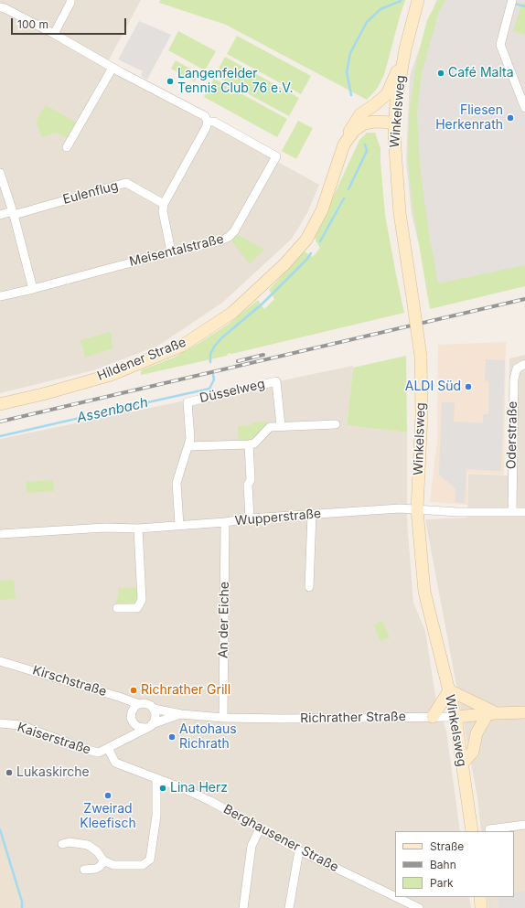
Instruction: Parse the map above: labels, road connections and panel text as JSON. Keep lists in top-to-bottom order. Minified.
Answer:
{"streets":{"main road":["Winkelsweg","Hildener Straße","Richrather Straße"],"street":["Eulenflug","Meisentalstraße","Düsselweg","Oderstraße","Wupperstraße","An der Eiche","Kirschstraße","Kaiserstraße","Berghausener Straße"]},"crossings":[["Winkelsweg","Hildener Straße"],["Winkelsweg","Wupperstraße"],["Winkelsweg","Richrather Straße"],["Düsselweg","Wupperstraße"],["Oderstraße","Wupperstraße"],["Wupperstraße","An der Eiche"],["An der Eiche","Richrather Straße"],["Kirschstraße","Richrather Straße"],["Richrather Straße","Kaiserstraße"],["Richrather Straße","Berghausener Straße"],["Kaiserstraße","Berghausener Straße"]],"water":["Assenbach"],"places":["Café Malta","Langenfelder Tennis Club 76 e.V.","Fliesen Herkenrath","ALDI Süd","Richrather Grill","Autohaus Richrath","Lukaskirche","Lina Herz","Zweirad Kleefisch"],"legend":["Straße","Bahn","Park"],"scale_bar":"100 m"}
